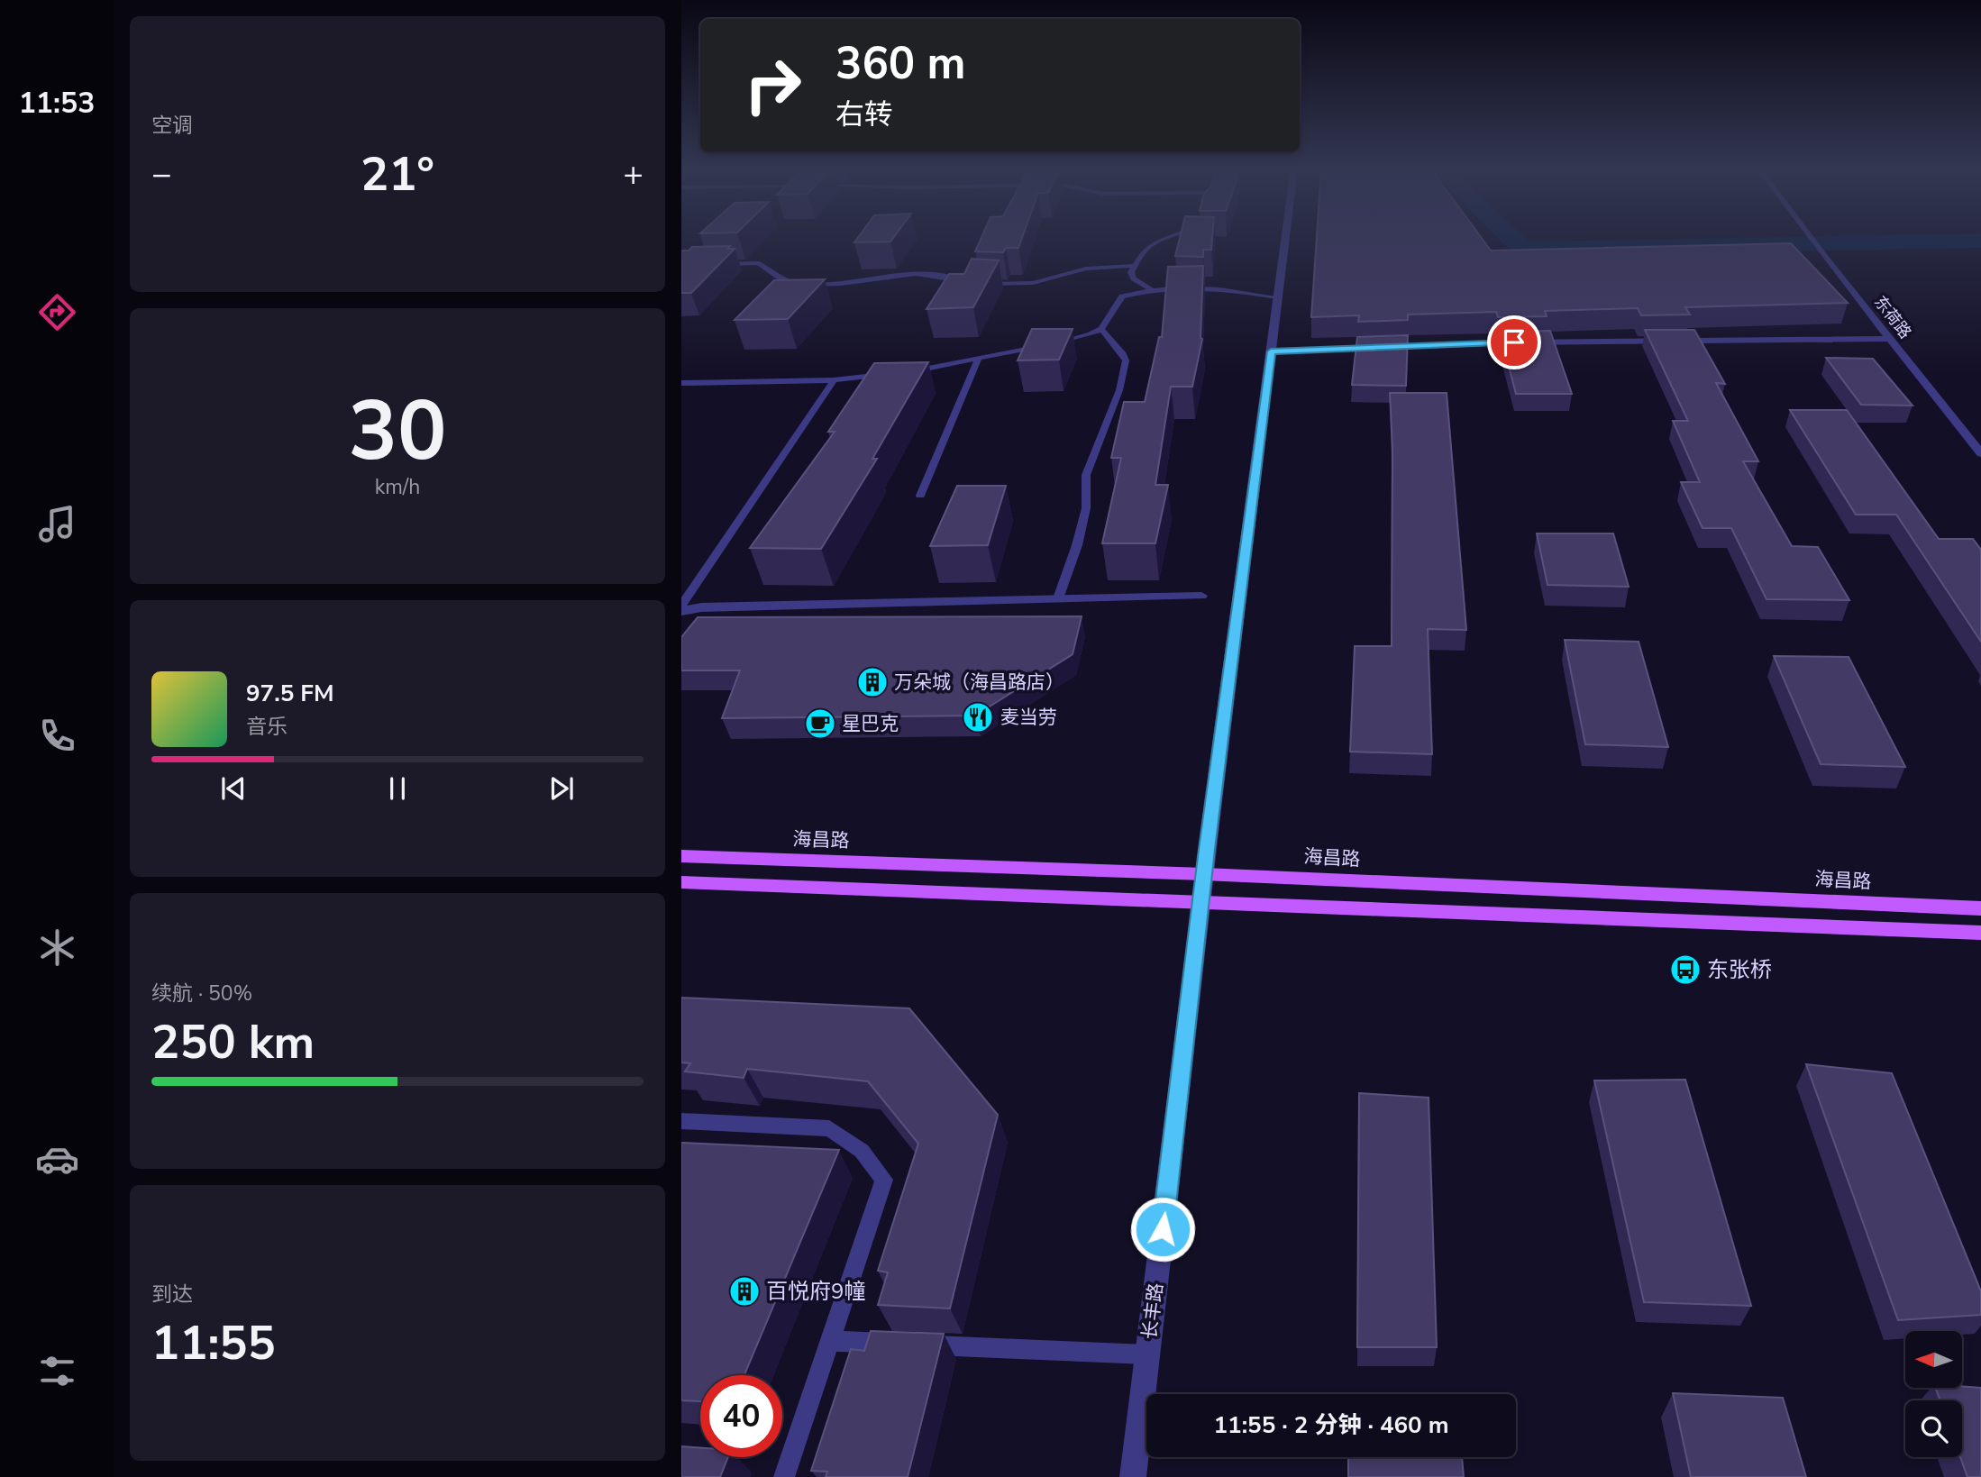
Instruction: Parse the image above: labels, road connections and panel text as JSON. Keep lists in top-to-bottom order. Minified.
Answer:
{"streets":{"main road":["海昌路"],"street":["东荷路","长丰路"]},"crossings":[["海昌路","长丰路"]],"places":{"building":["万朵城（海昌路店）","百悦府9幢"],"restaurant":["麦当劳"],"cafe":["星巴克"],"bus stop":["东张桥"]},"north":"left","page":{"tabs":"11:53","tile":["空调",["30","km/h"],["续航 · 50%","250 km"],["到达","11:55"]],"turn":["360 m","右转"],"heat":["−","21°","+"],"song":["97.5 FM","音乐"],"limit":"40","trip":"11:55 · 2 分钟 · 460 m"}}
